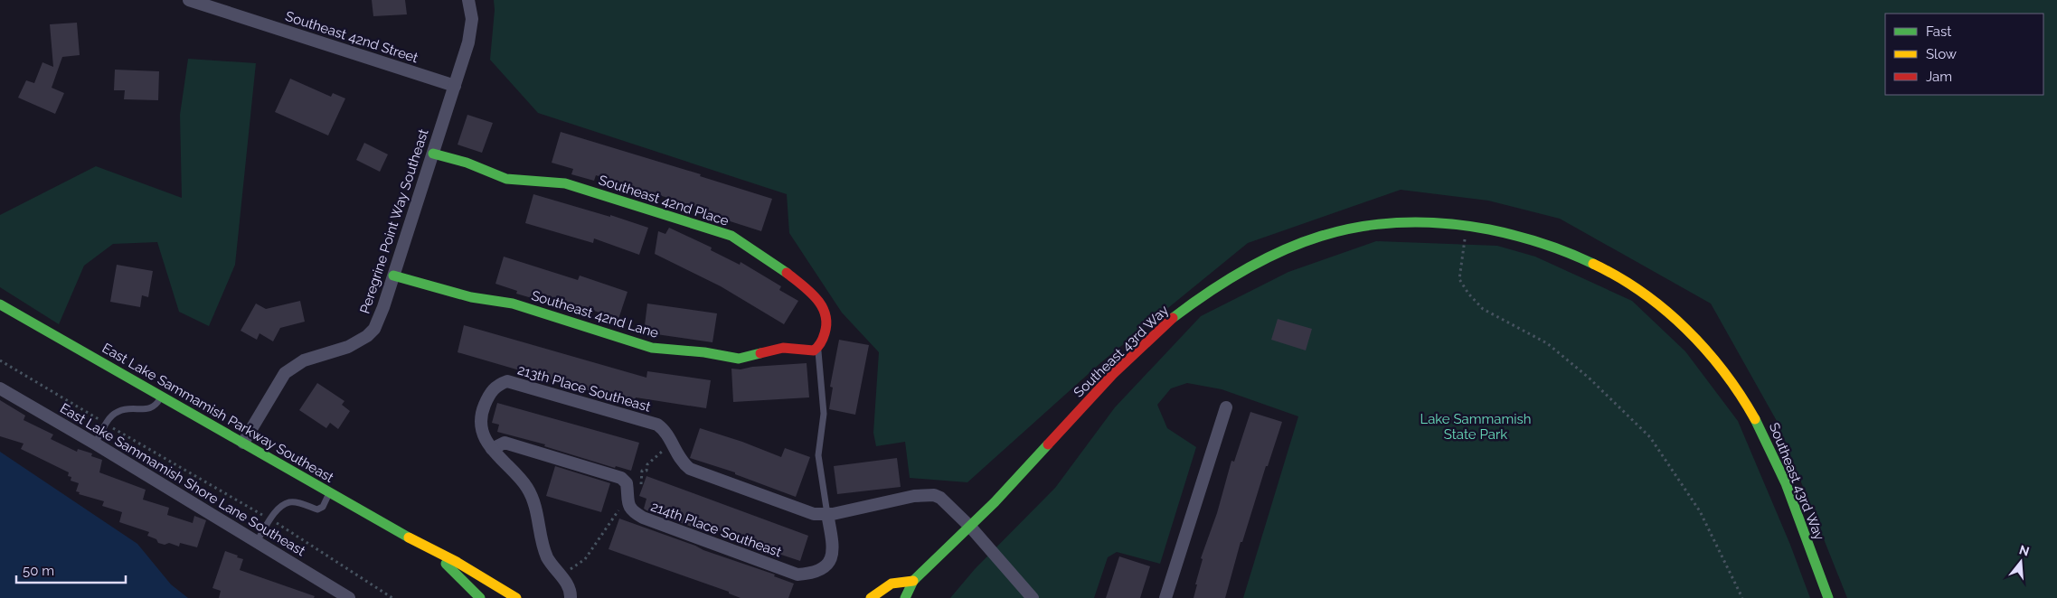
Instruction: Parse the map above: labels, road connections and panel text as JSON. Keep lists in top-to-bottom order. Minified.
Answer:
{"streets":{"main road":["Southeast 42nd Place","Southeast 42nd Lane","Southeast 43rd Way","East Lake Sammamish Parkway Southeast"],"street":["Southeast 42nd Street","Peregrine Point Way Southeast","213th Place Southeast","East Lake Sammamish Shore Lane Southeast","214th Place Southeast"]},"crossings":[["Southeast 42nd Street","Peregrine Point Way Southeast"],["Southeast 42nd Place","Peregrine Point Way Southeast"],["Southeast 42nd Place","Southeast 42nd Lane"],["Peregrine Point Way Southeast","Southeast 42nd Lane"],["Peregrine Point Way Southeast","East Lake Sammamish Parkway Southeast"],["Southeast 43rd Way","213th Place Southeast"],["213th Place Southeast","214th Place Southeast"]],"parks":["Lake Sammamish State Park"],"legend":["Fast","Slow","Jam"],"scale_bar":"50 m","north":"top"}
